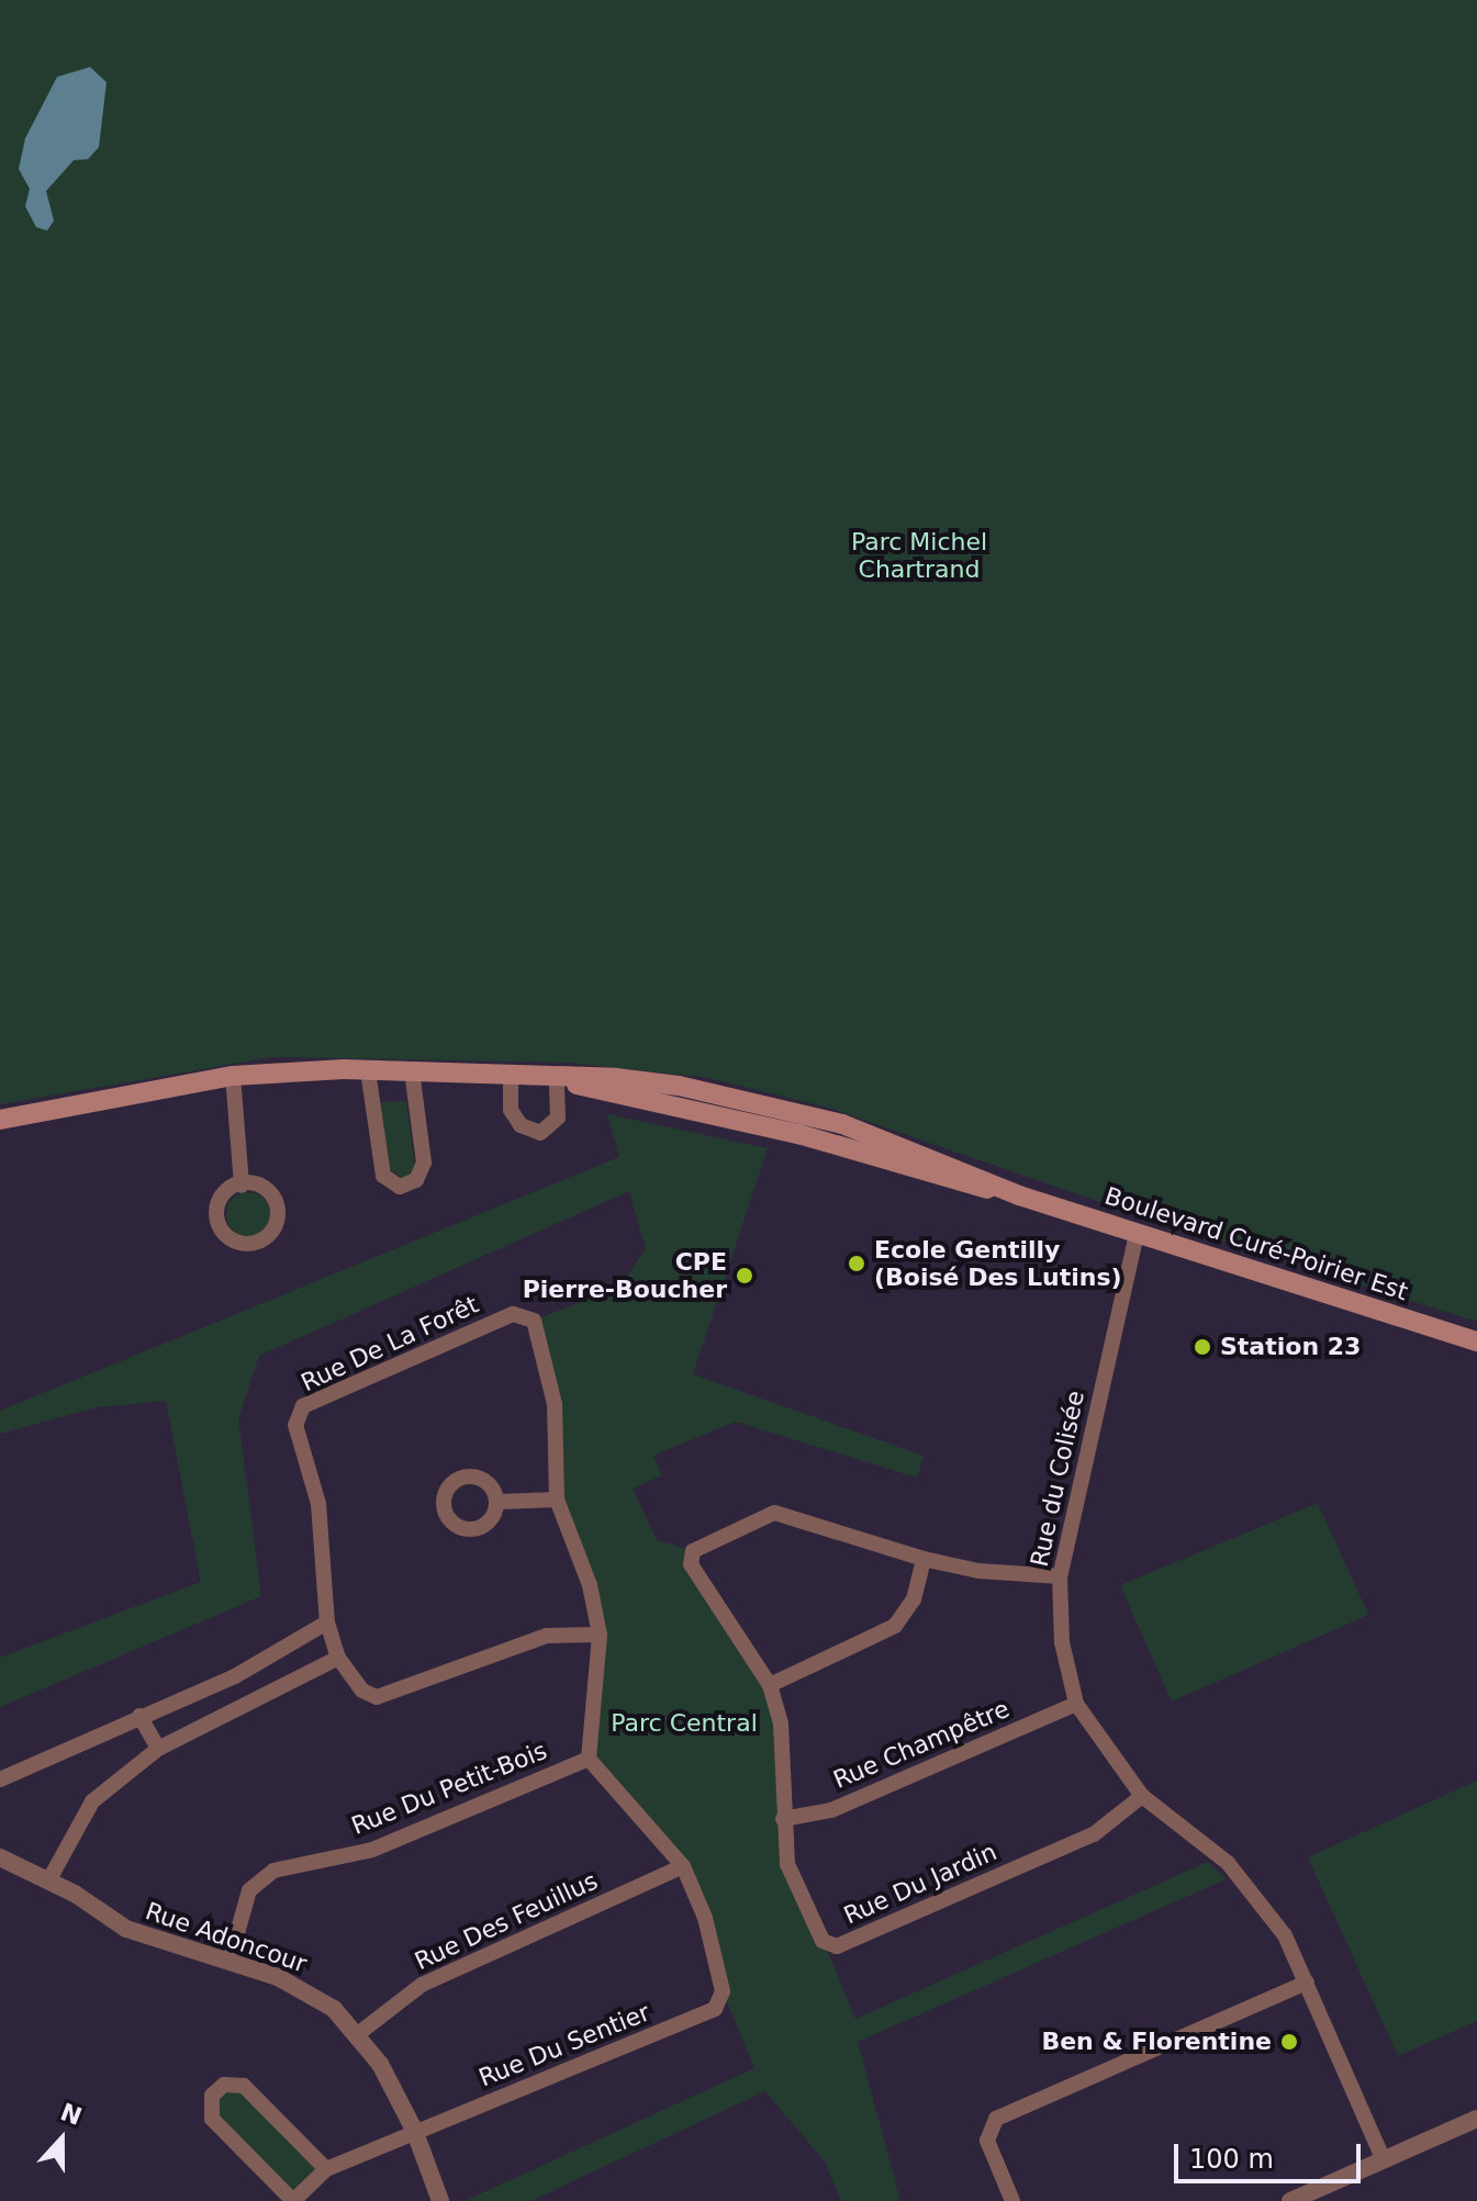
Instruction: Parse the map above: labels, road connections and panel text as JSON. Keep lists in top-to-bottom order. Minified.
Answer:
{"streets":{"main road":["Boulevard Curé-Poirier Est"],"street":["Rue De La Forêt","Rue du Colisée","Rue Champêtre","Rue Du Petit-Bois","Rue Du Jardin","Rue Des Feuillus","Rue Adoncour","Rue Du Sentier"]},"crossings":[["Boulevard Curé-Poirier Est","Rue du Colisée"],["Rue du Colisée","Rue Champêtre"],["Rue du Colisée","Rue Du Jardin"],["Rue Champêtre","Rue Du Jardin"],["Rue Du Petit-Bois","Rue Adoncour"],["Rue Des Feuillus","Rue Adoncour"],["Rue Des Feuillus","Rue Du Sentier"],["Rue Adoncour","Rue Du Sentier"]],"parks":["Parc Michel Chartrand","Parc Central"],"places":["Ecole Gentilly (Boisé Des Lutins)","CPE Pierre-Boucher","Station 23","Ben & Florentine"],"scale_bar":"100 m","north":"top"}
